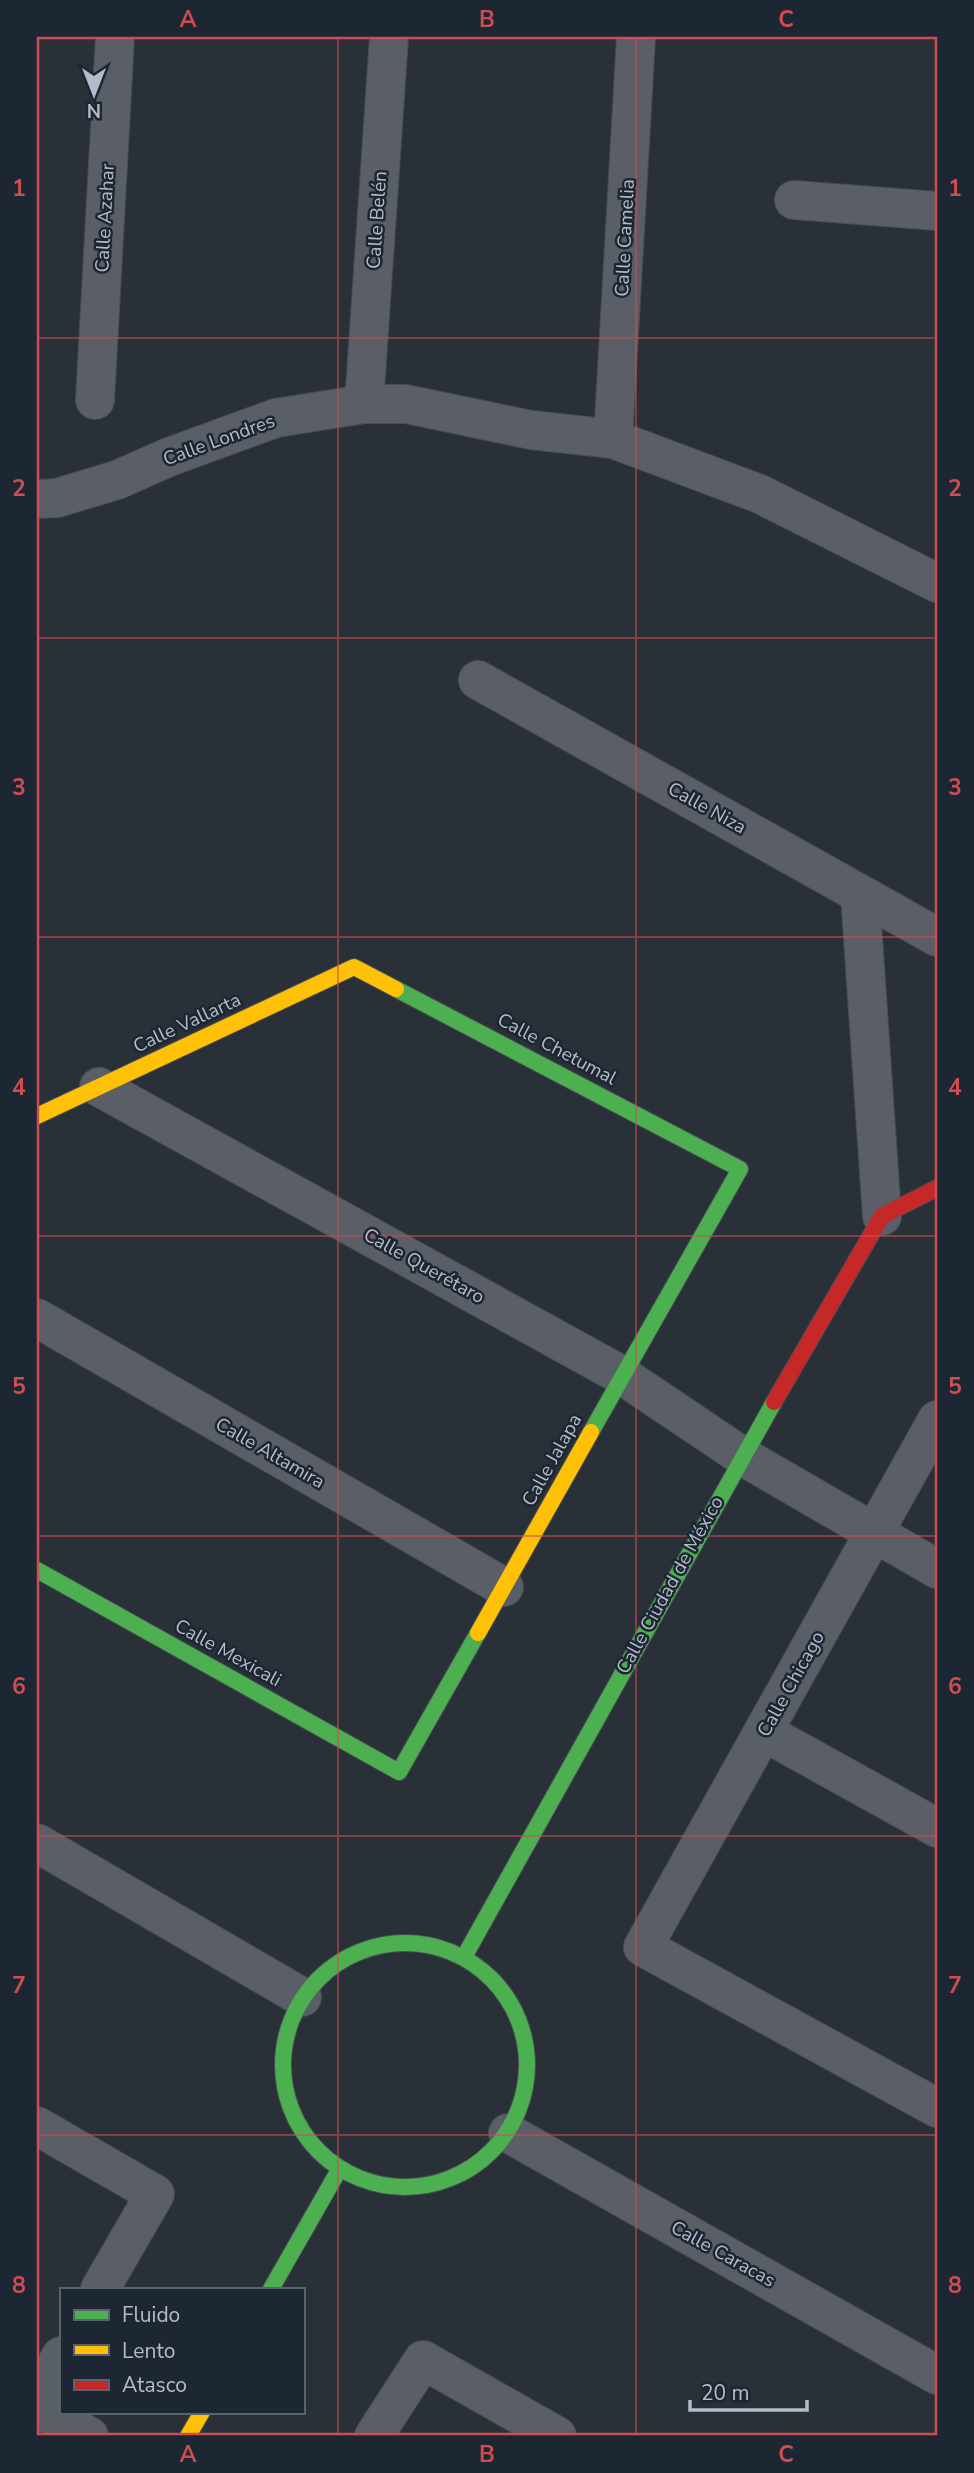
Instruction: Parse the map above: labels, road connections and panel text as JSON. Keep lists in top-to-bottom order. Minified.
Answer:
{"streets":{"street":["Calle Azahar","Calle Belén","Calle Camelia","Calle Londres","Calle Niza","Calle Vallarta","Calle Chetumal","Calle Querétaro","Calle Altamira","Calle Jalapa","Calle Ciudad de México","Calle Mexicali","Calle Chicago","Calle Caracas"]},"crossings":[["Calle Belén","Calle Londres"],["Calle Camelia","Calle Londres"],["Calle Vallarta","Calle Chetumal"],["Calle Vallarta","Calle Querétaro"],["Calle Chetumal","Calle Jalapa"],["Calle Querétaro","Calle Jalapa"],["Calle Querétaro","Calle Ciudad de México"],["Calle Querétaro","Calle Chicago"],["Calle Altamira","Calle Jalapa"],["Calle Jalapa","Calle Mexicali"],["Calle Ciudad de México","Calle Caracas"]],"legend":["Fluido","Lento","Atasco"],"scale_bar":"20 m","north":"bottom","grid":{"columns":["A","B","C"],"rows":["1","2","3","4","5","6","7","8"]}}
